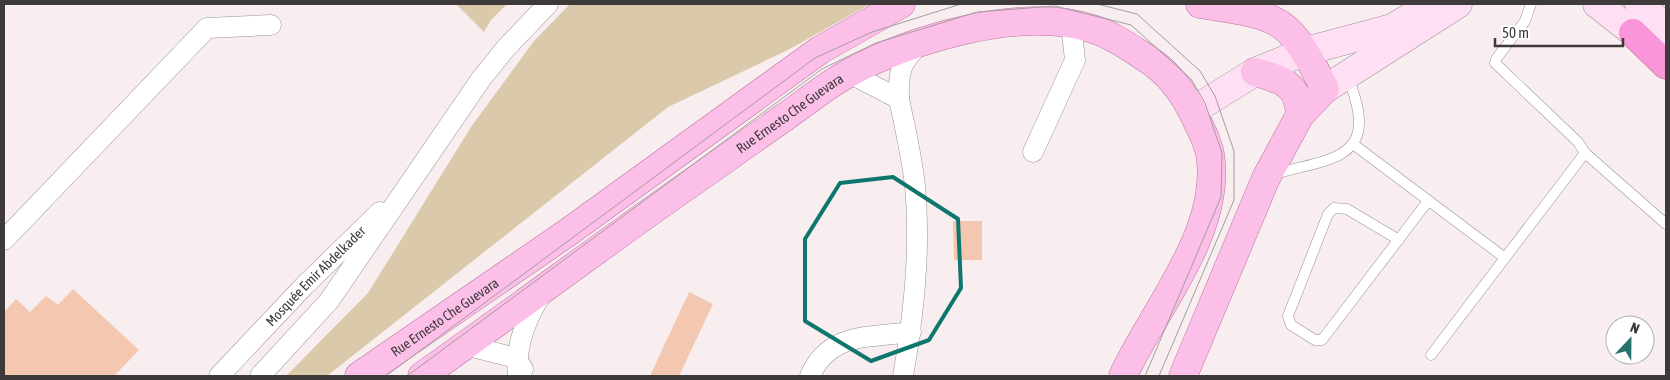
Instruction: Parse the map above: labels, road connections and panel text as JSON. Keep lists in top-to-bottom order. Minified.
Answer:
{"streets":{"main road":["Rue Ernesto Che Guevara"],"street":["Mosquée Emir Abdelkader"]},"scale_bar":"50 m","north":"top"}
